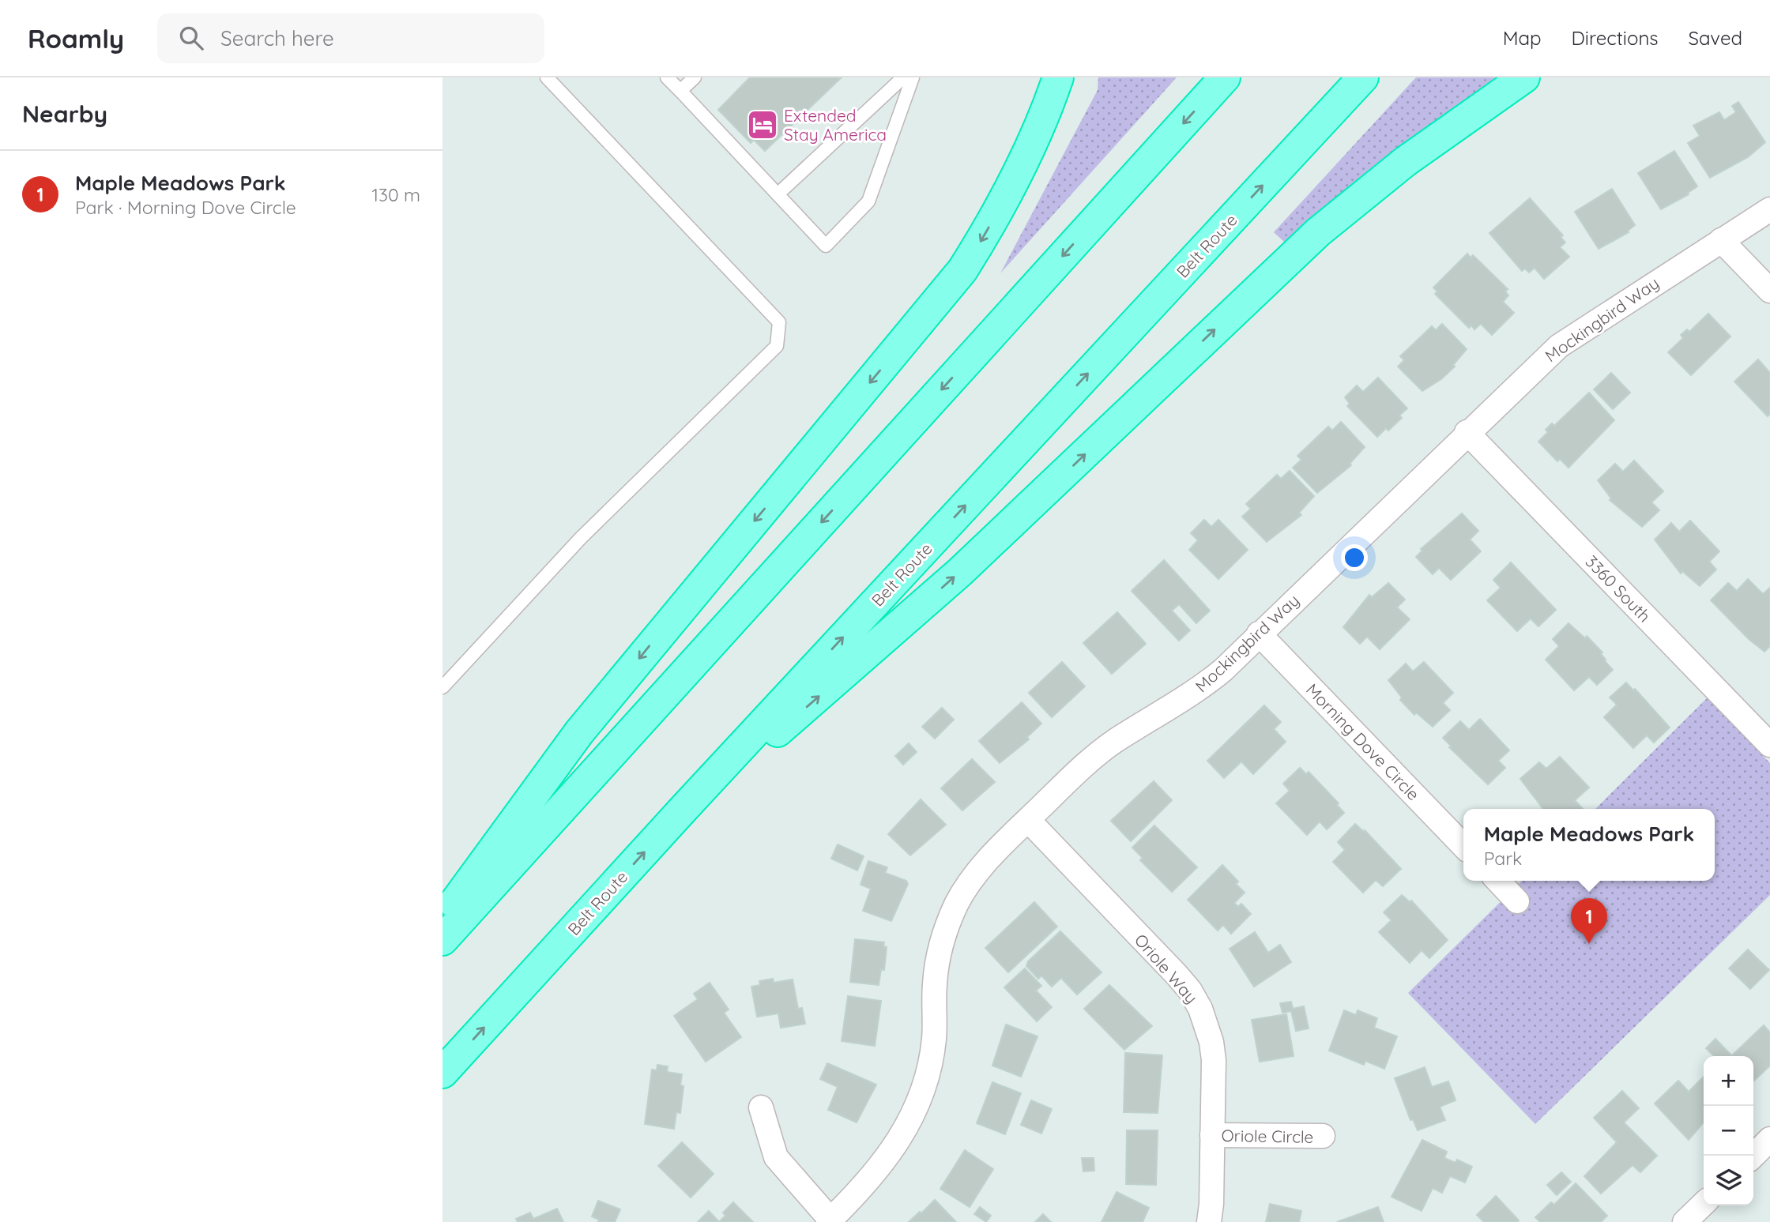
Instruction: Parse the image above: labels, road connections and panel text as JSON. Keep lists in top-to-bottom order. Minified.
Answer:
{"streets":{"highway":["Belt Route"],"street":["Mockingbird Way","3360 South","Morning Dove Circle","Oriole Way","Oriole Circle"]},"crossings":[["Mockingbird Way","3360 South"],["Mockingbird Way","Morning Dove Circle"],["Mockingbird Way","Oriole Way"],["Oriole Way","Oriole Circle"]],"places":{"hotel":["Extended Stay America"]},"page":{"header":"Roamly","search":"Search here","nav":["Map","Directions","Saved"],"heading":"Nearby","list":[{"mark":"1","name":"Maple Meadows Park","note":"Park · Morning Dove Circle","value":"130 m"}],"popup":["Maple Meadows Park","Park"],"pins":"1","map_buttons":["+","−"]}}
